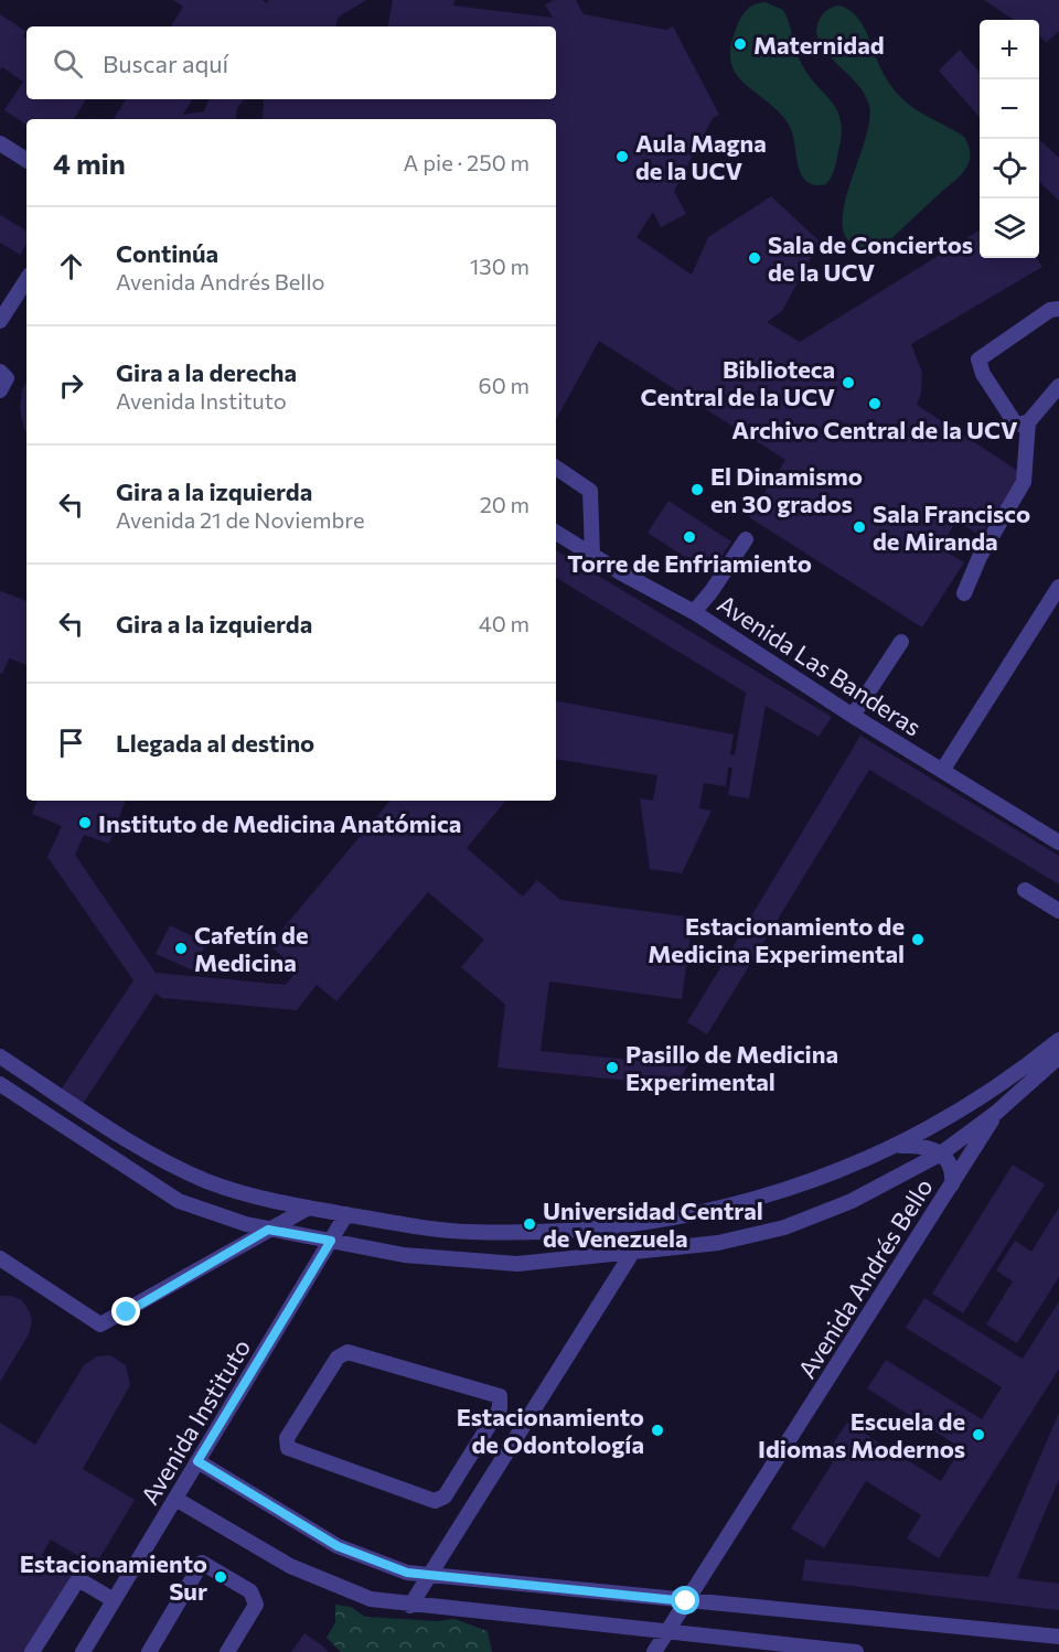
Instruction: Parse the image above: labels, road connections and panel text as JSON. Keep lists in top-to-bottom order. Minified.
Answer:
{"streets":{"lane":["Avenida Las Banderas","Avenida Andrés Bello","Avenida Instituto"]},"places":["Maternidad","Aula Magna de la UCV","Sala de Conciertos de la UCV","Biblioteca Central de la UCV","Archivo Central de la UCV","El Dinamismo en 30 grados","Sala Francisco de Miranda","Torre de Enfriamiento","Instituto de Medicina Anatómica","Estacionamiento de Medicina Experimental","Cafetín de Medicina","Pasillo de Medicina Experimental","Universidad Central de Venezuela","Estacionamiento de Odontología","Escuela de Idiomas Modernos","Estacionamiento Sur"],"page":{"map_buttons":["+","−"],"search":"Buscar aquí","heading":["4 min","A pie · 250 m"],"list":[["Continúa","Avenida Andrés Bello","130 m"],["Gira a la derecha","Avenida Instituto","60 m"],["Gira a la izquierda","Avenida 21 de Noviembre","20 m"],["Gira a la izquierda","40 m"],"Llegada al destino"]}}
